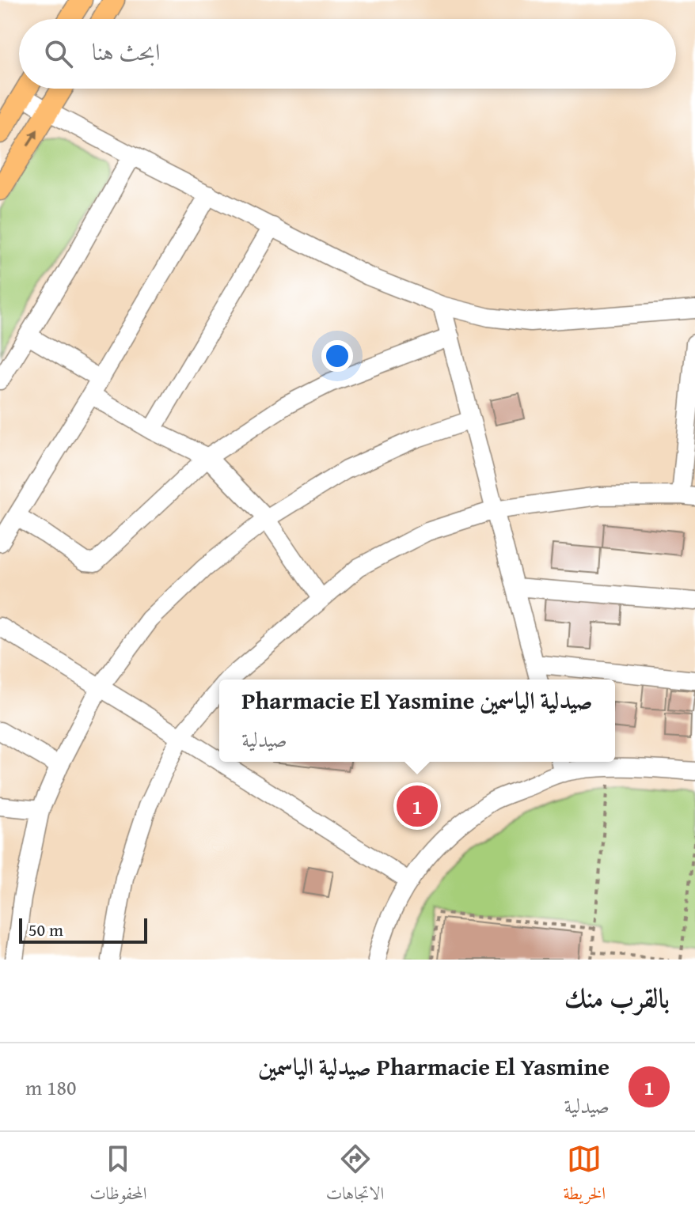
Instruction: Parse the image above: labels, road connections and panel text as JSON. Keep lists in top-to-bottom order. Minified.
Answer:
{"scale_bar":"50 m","page":{"search":"ابحث هنا","popup":["Pharmacie El Yasmine صيدلية الياسمين","صيدلية"],"pins":"1","scale":"50 m","heading":"بالقرب منك","list":[{"mark":"1","name":"Pharmacie El Yasmine صيدلية الياسمين","note":"صيدلية","value":"180 m"}],"nav":["الخريطة","الاتجاهات","المحفوظات"]}}
